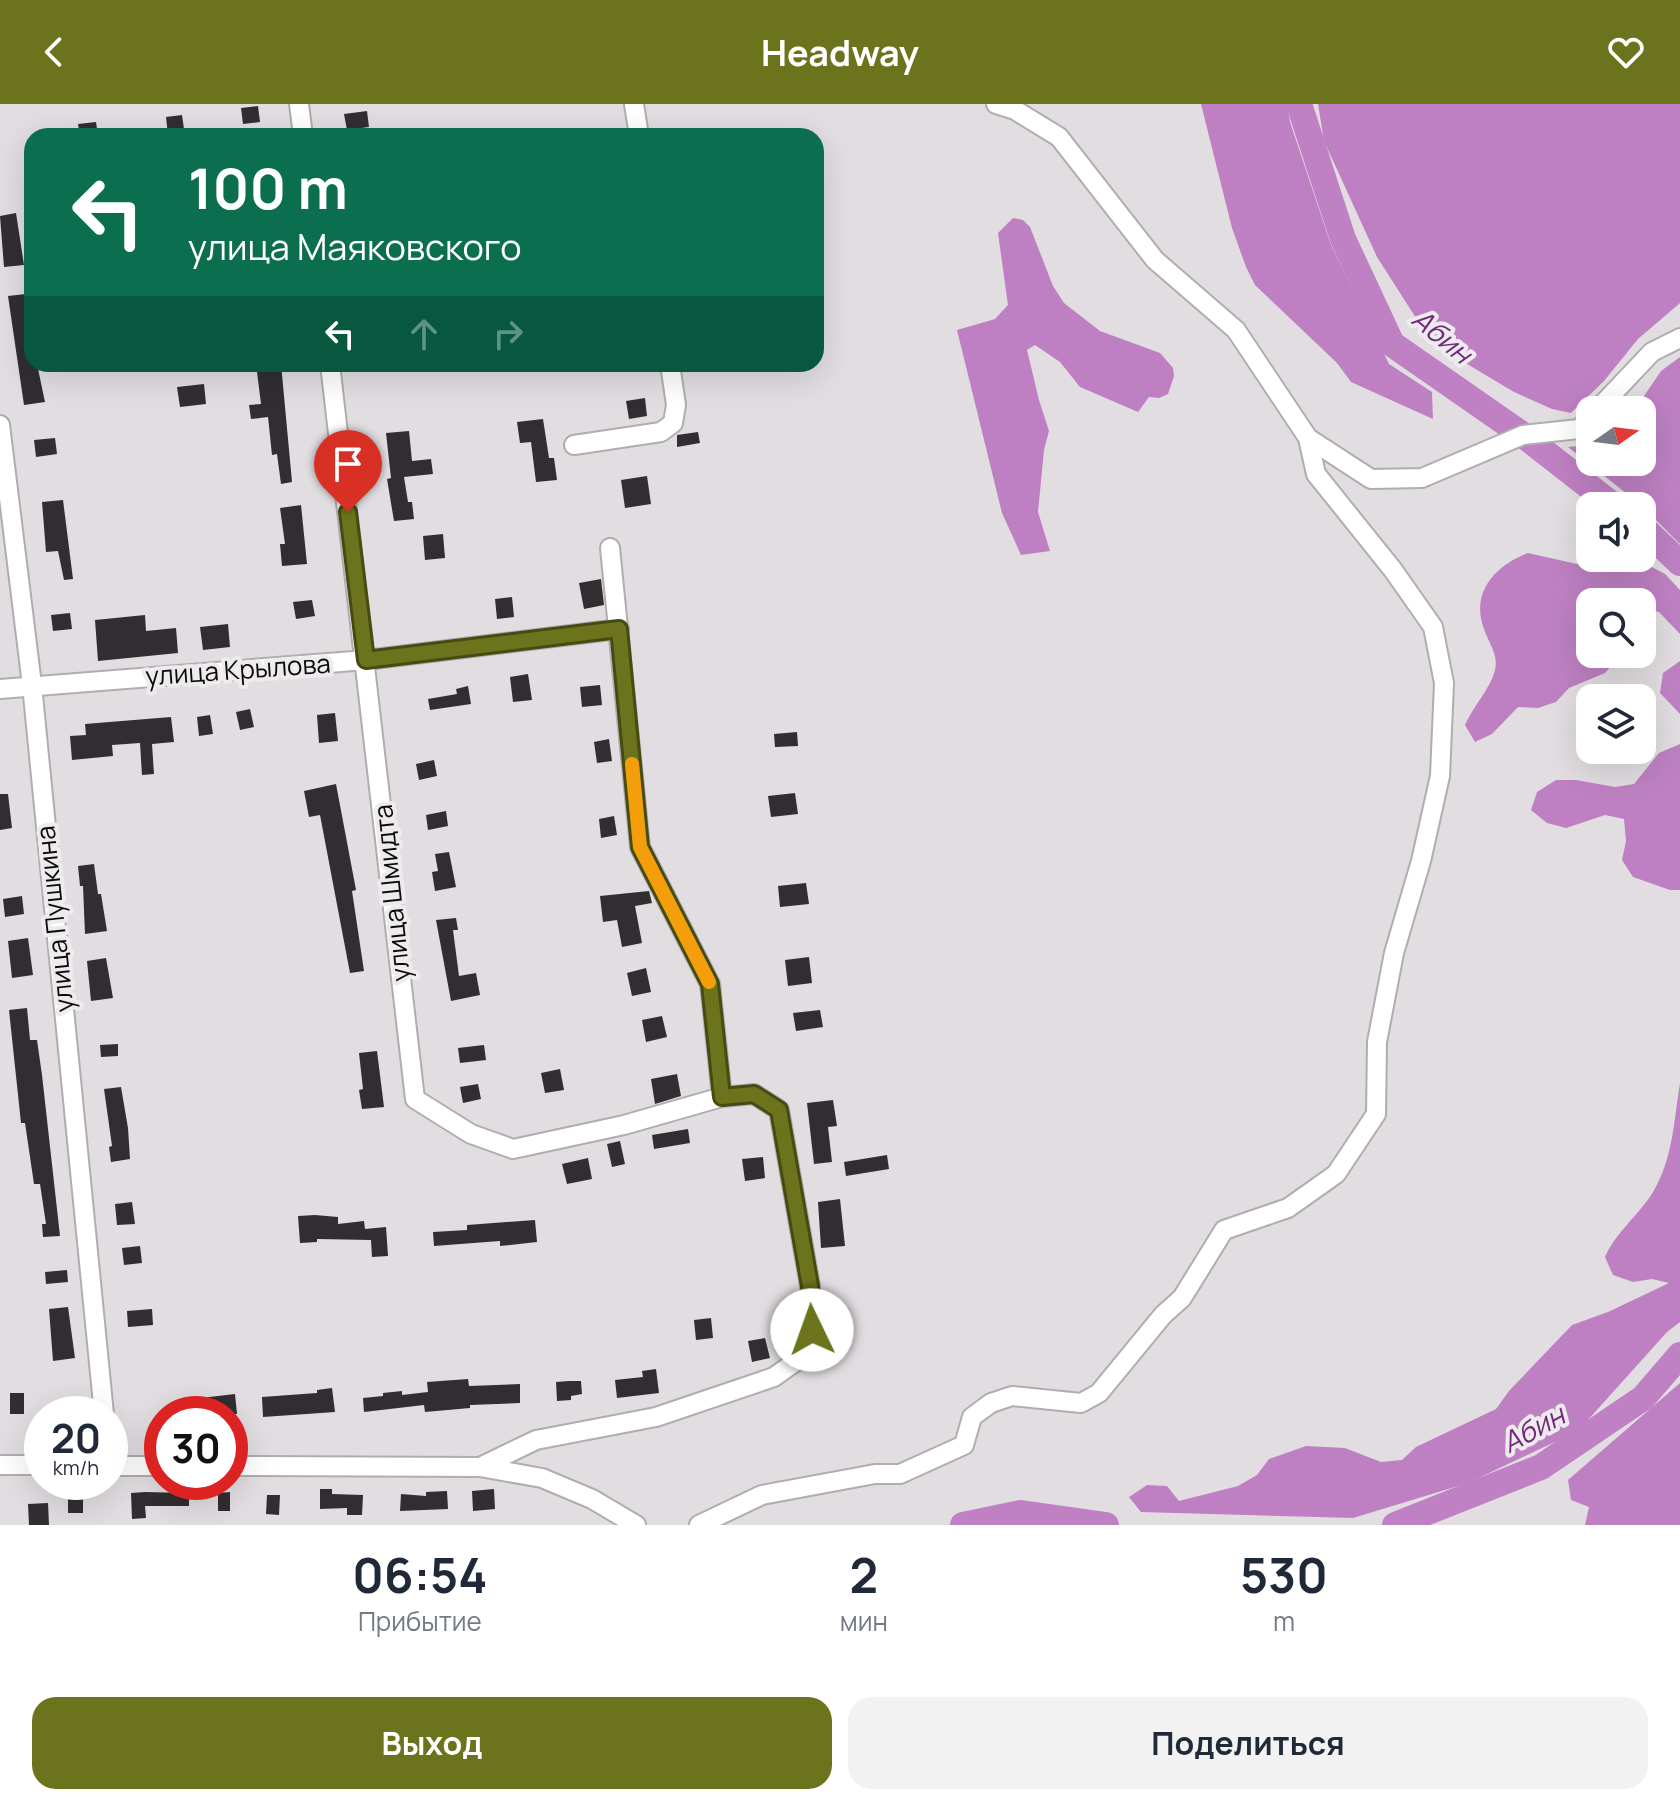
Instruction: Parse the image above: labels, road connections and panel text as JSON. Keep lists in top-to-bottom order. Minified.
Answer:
{"streets":{"street":["улица Крылова","улица Шмидта","улица Пушкина"]},"crossings":[["улица Крылова","улица Шмидта"],["улица Крылова","улица Пушкина"]],"water":["Абин"],"north":"right","page":{"header":"Headway","turn":["100 m","улица Маяковского"],"speed":"20 km/h","limit":"30","eta":["06:54","Прибытие","2","мин","530","m"],"buttons":["Выход","Поделиться"]}}
